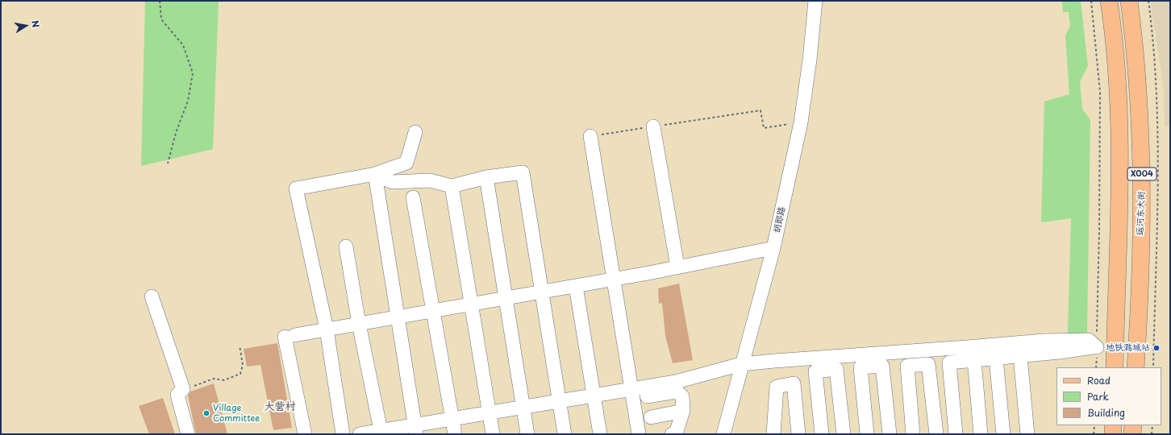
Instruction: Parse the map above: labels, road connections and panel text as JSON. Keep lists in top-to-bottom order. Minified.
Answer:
{"streets":{"main road":["X004","运河东大街"],"street":["胡郎路"]},"districts":["大营村"],"places":["地铁潞城站","Village Committee"],"legend":["Road","Park","Building"],"north":"right"}
